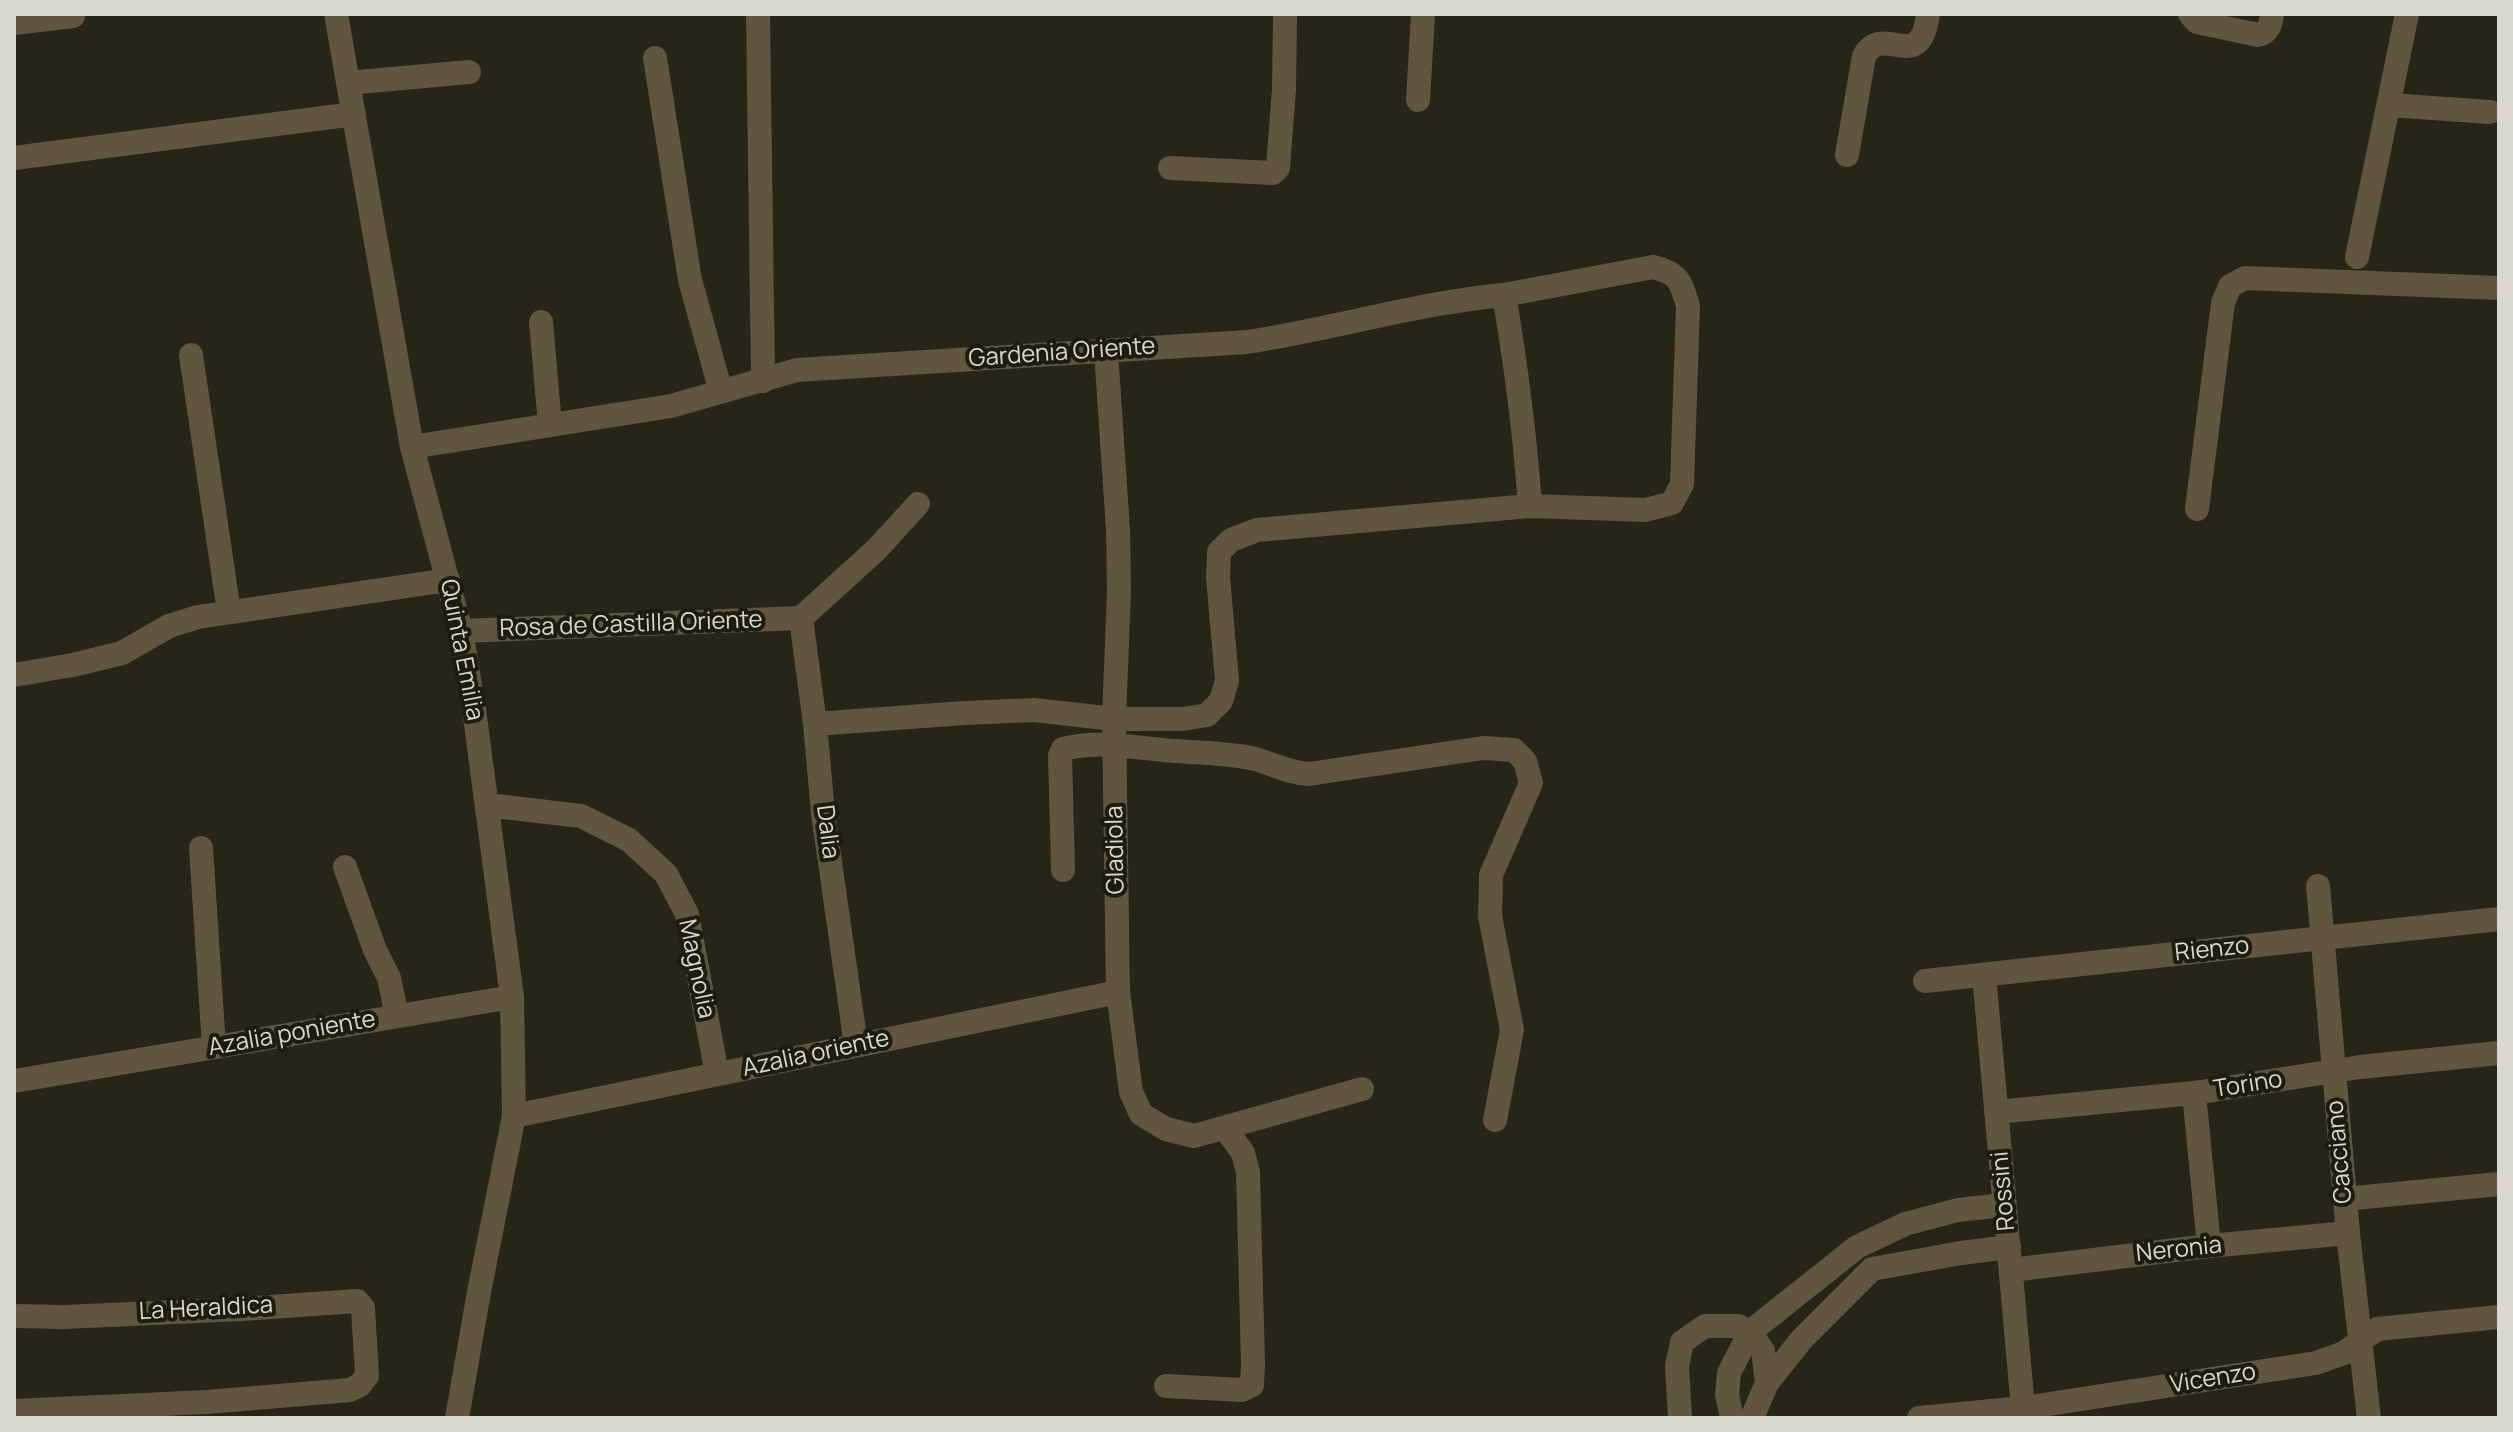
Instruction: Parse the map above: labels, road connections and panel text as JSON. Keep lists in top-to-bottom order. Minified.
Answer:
{"streets":{"street":["Gardenia Oriente","Rosa de Castilla Oriente","Quinta Emilia","Dalia","Gladiola","Rienzo","Magnolia","Azalia poniente","Azalia oriente","Torino","Cacciano","Rossini","Neronia","La Heraldica","Vicenzo"]},"crossings":[["Gardenia Oriente","Quinta Emilia"],["Gardenia Oriente","Dalia"],["Gardenia Oriente","Gladiola"],["Rosa de Castilla Oriente","Quinta Emilia"],["Rosa de Castilla Oriente","Dalia"],["Quinta Emilia","Magnolia"],["Quinta Emilia","Azalia poniente"],["Quinta Emilia","Azalia oriente"],["Dalia","Azalia oriente"],["Gladiola","Azalia oriente"],["Rienzo","Cacciano"],["Rienzo","Rossini"],["Magnolia","Azalia oriente"],["Torino","Cacciano"],["Torino","Rossini"],["Cacciano","Neronia"],["Cacciano","Vicenzo"],["Rossini","Neronia"],["Rossini","Vicenzo"]]}
